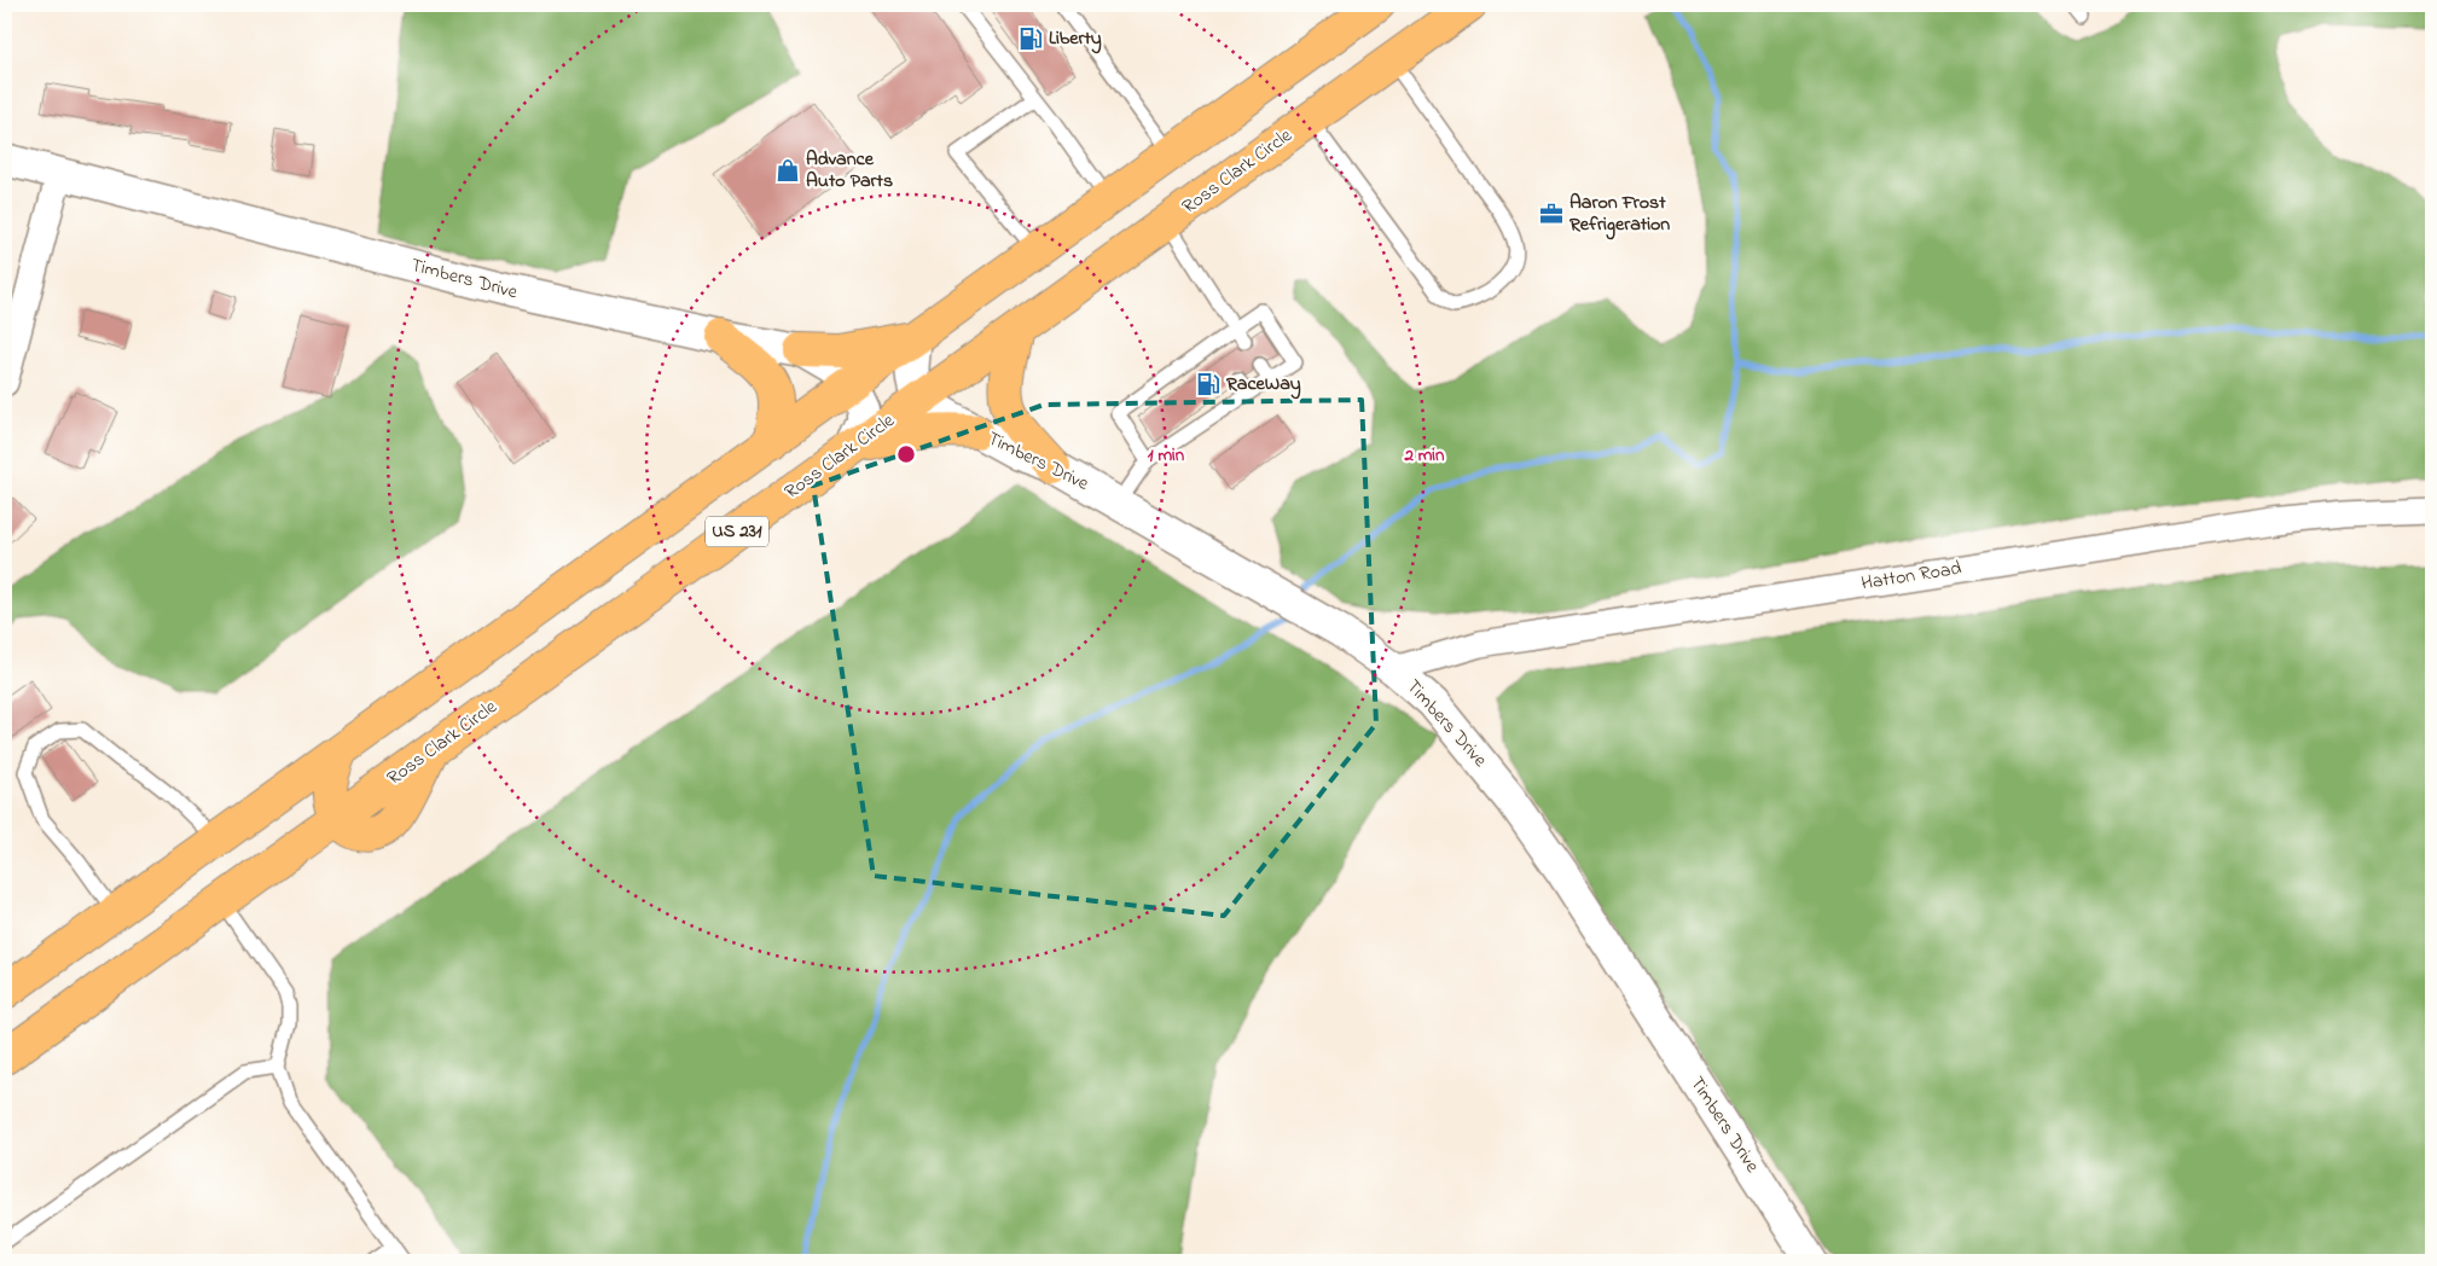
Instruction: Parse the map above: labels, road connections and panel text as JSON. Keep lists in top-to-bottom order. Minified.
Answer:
{"streets":{"highway":["Ross Clark Circle","US 231"],"street":["Timbers Drive","Hatton Road"]},"crossings":[["Ross Clark Circle","Timbers Drive"],["Timbers Drive","US 231"],["Timbers Drive","Hatton Road"]],"places":{"fuel station":["Liberty","RaceWay"],"shop":["Advance Auto Parts"],"office":["Aaron Frost Refrigeration"]},"rings":["1 min","2 min"]}
